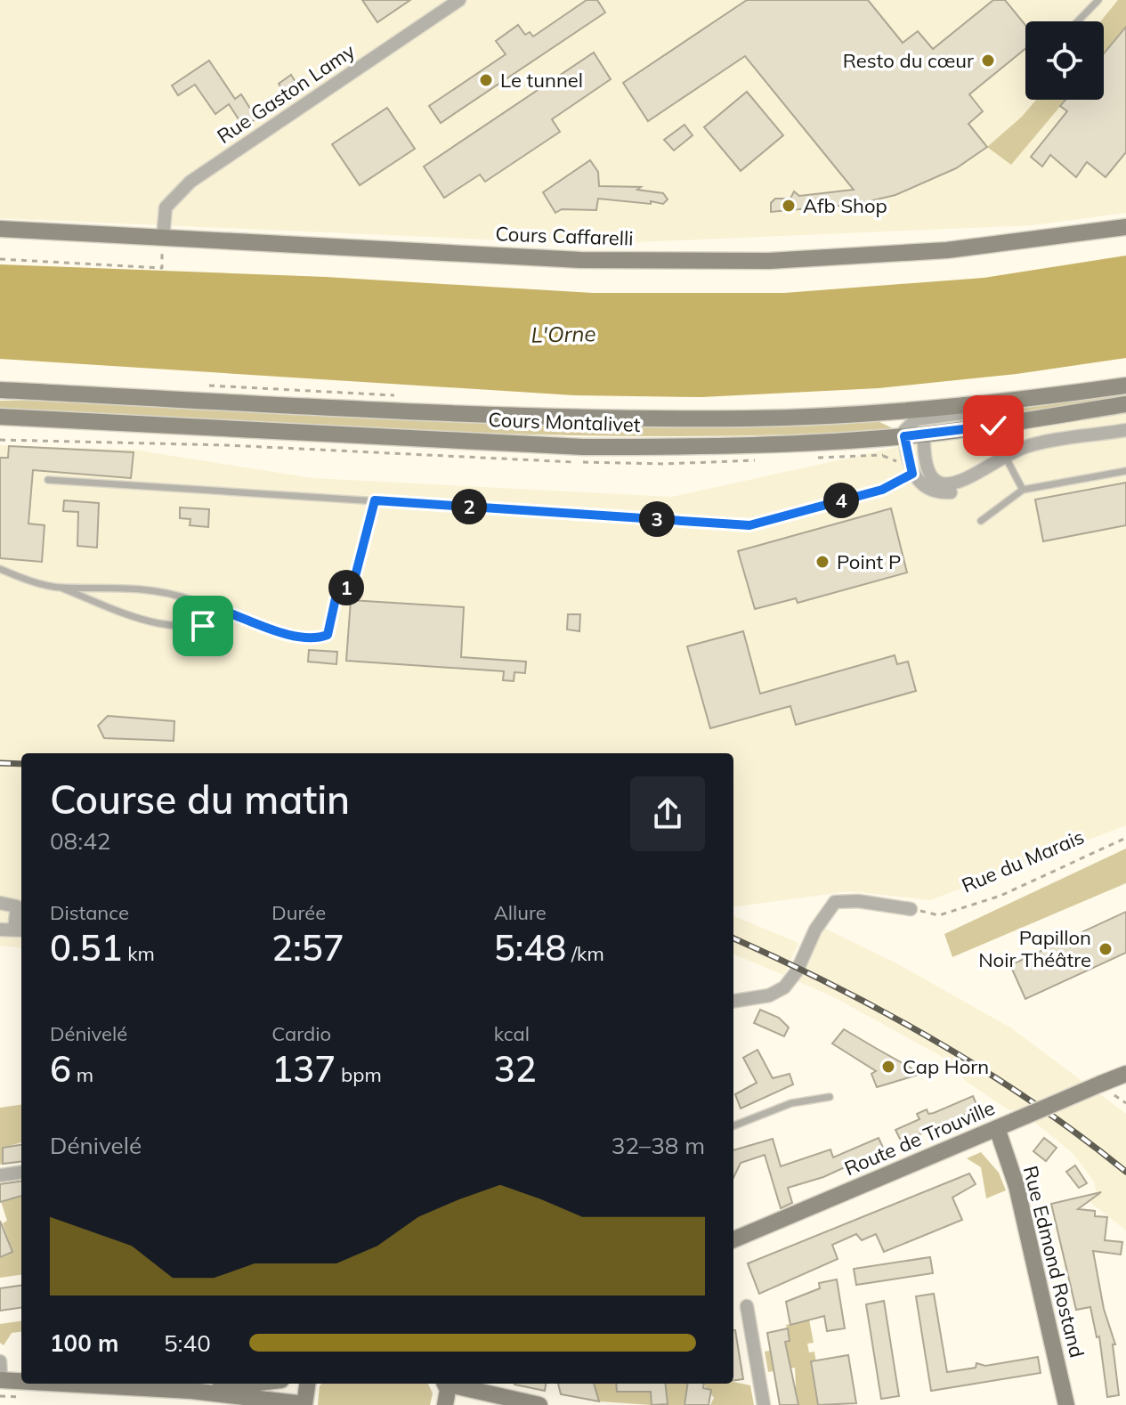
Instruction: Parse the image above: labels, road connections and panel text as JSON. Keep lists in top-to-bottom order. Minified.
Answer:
{"streets":{"main road":["Cours Caffarelli","Cours Montalivet","Route de Trouville","Rue Edmond Rostand"],"street":["Rue Gaston Lamy"],"path":["Rue du Marais"]},"crossings":[["Rue Gaston Lamy","Cours Caffarelli"],["Route de Trouville","Rue Edmond Rostand"]],"water":["L'Orne"],"places":["Resto du cœur","Le tunnel","Afb Shop","Point P","Papillon Noir Théâtre","Cap Horn"],"page":{"pins":["4","2","3","1"],"heading":["Course du matin","08:42"],"stats":[["Distance","0.51 km"],["Durée","2:57"],["Allure","5:48 /km"],["Dénivelé","6 m"],["Cardio","137 bpm"],["kcal","32"]],"chart":["Dénivelé","32–38 m"],"list":[{"name":"100 m","note":"5:40"}]}}
